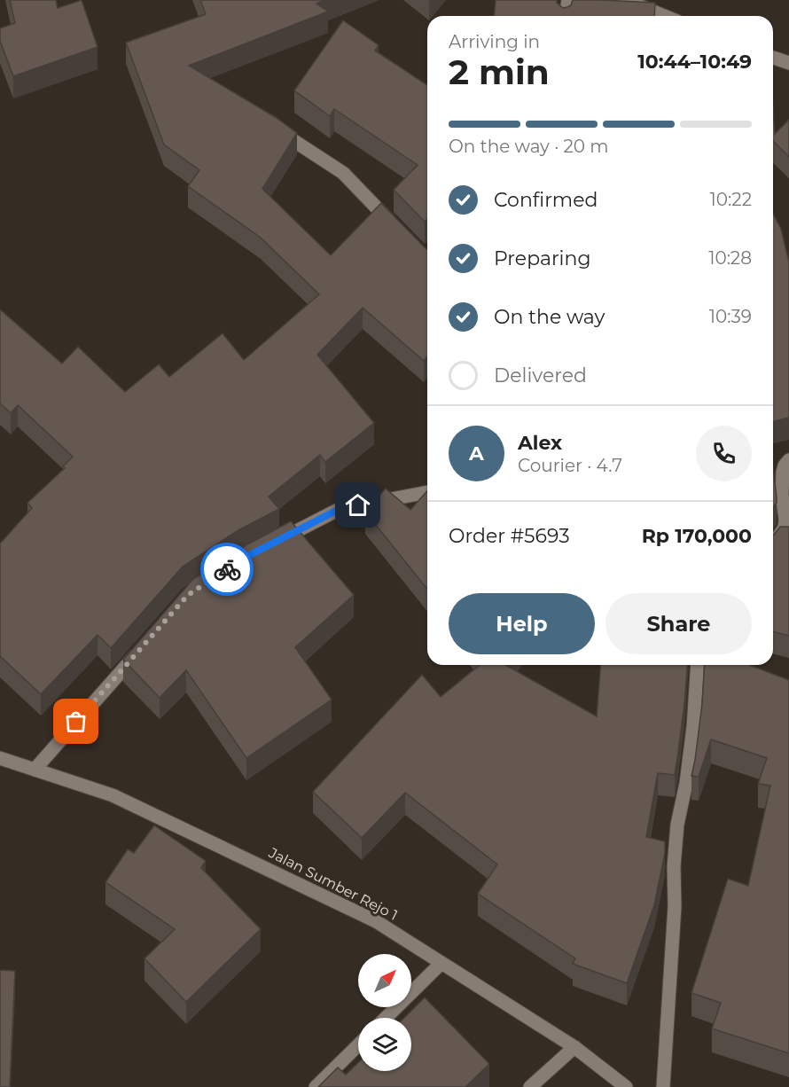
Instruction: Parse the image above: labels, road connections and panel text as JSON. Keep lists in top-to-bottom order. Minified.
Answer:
{"streets":{"street":["Jalan Sumber Rejo 1"]},"north":"top right","page":{"heading":["2 min","Arriving in","10:44–10:49"],"panel":["Alex","Courier · 4.7","Order #5693","Rp 170,000"],"bar":"On the way · 20 m","list":[["Confirmed","10:22"],["Preparing","10:28"],["On the way","10:39"],"Delivered"],"round":"A","buttons":["Help","Share"]}}
